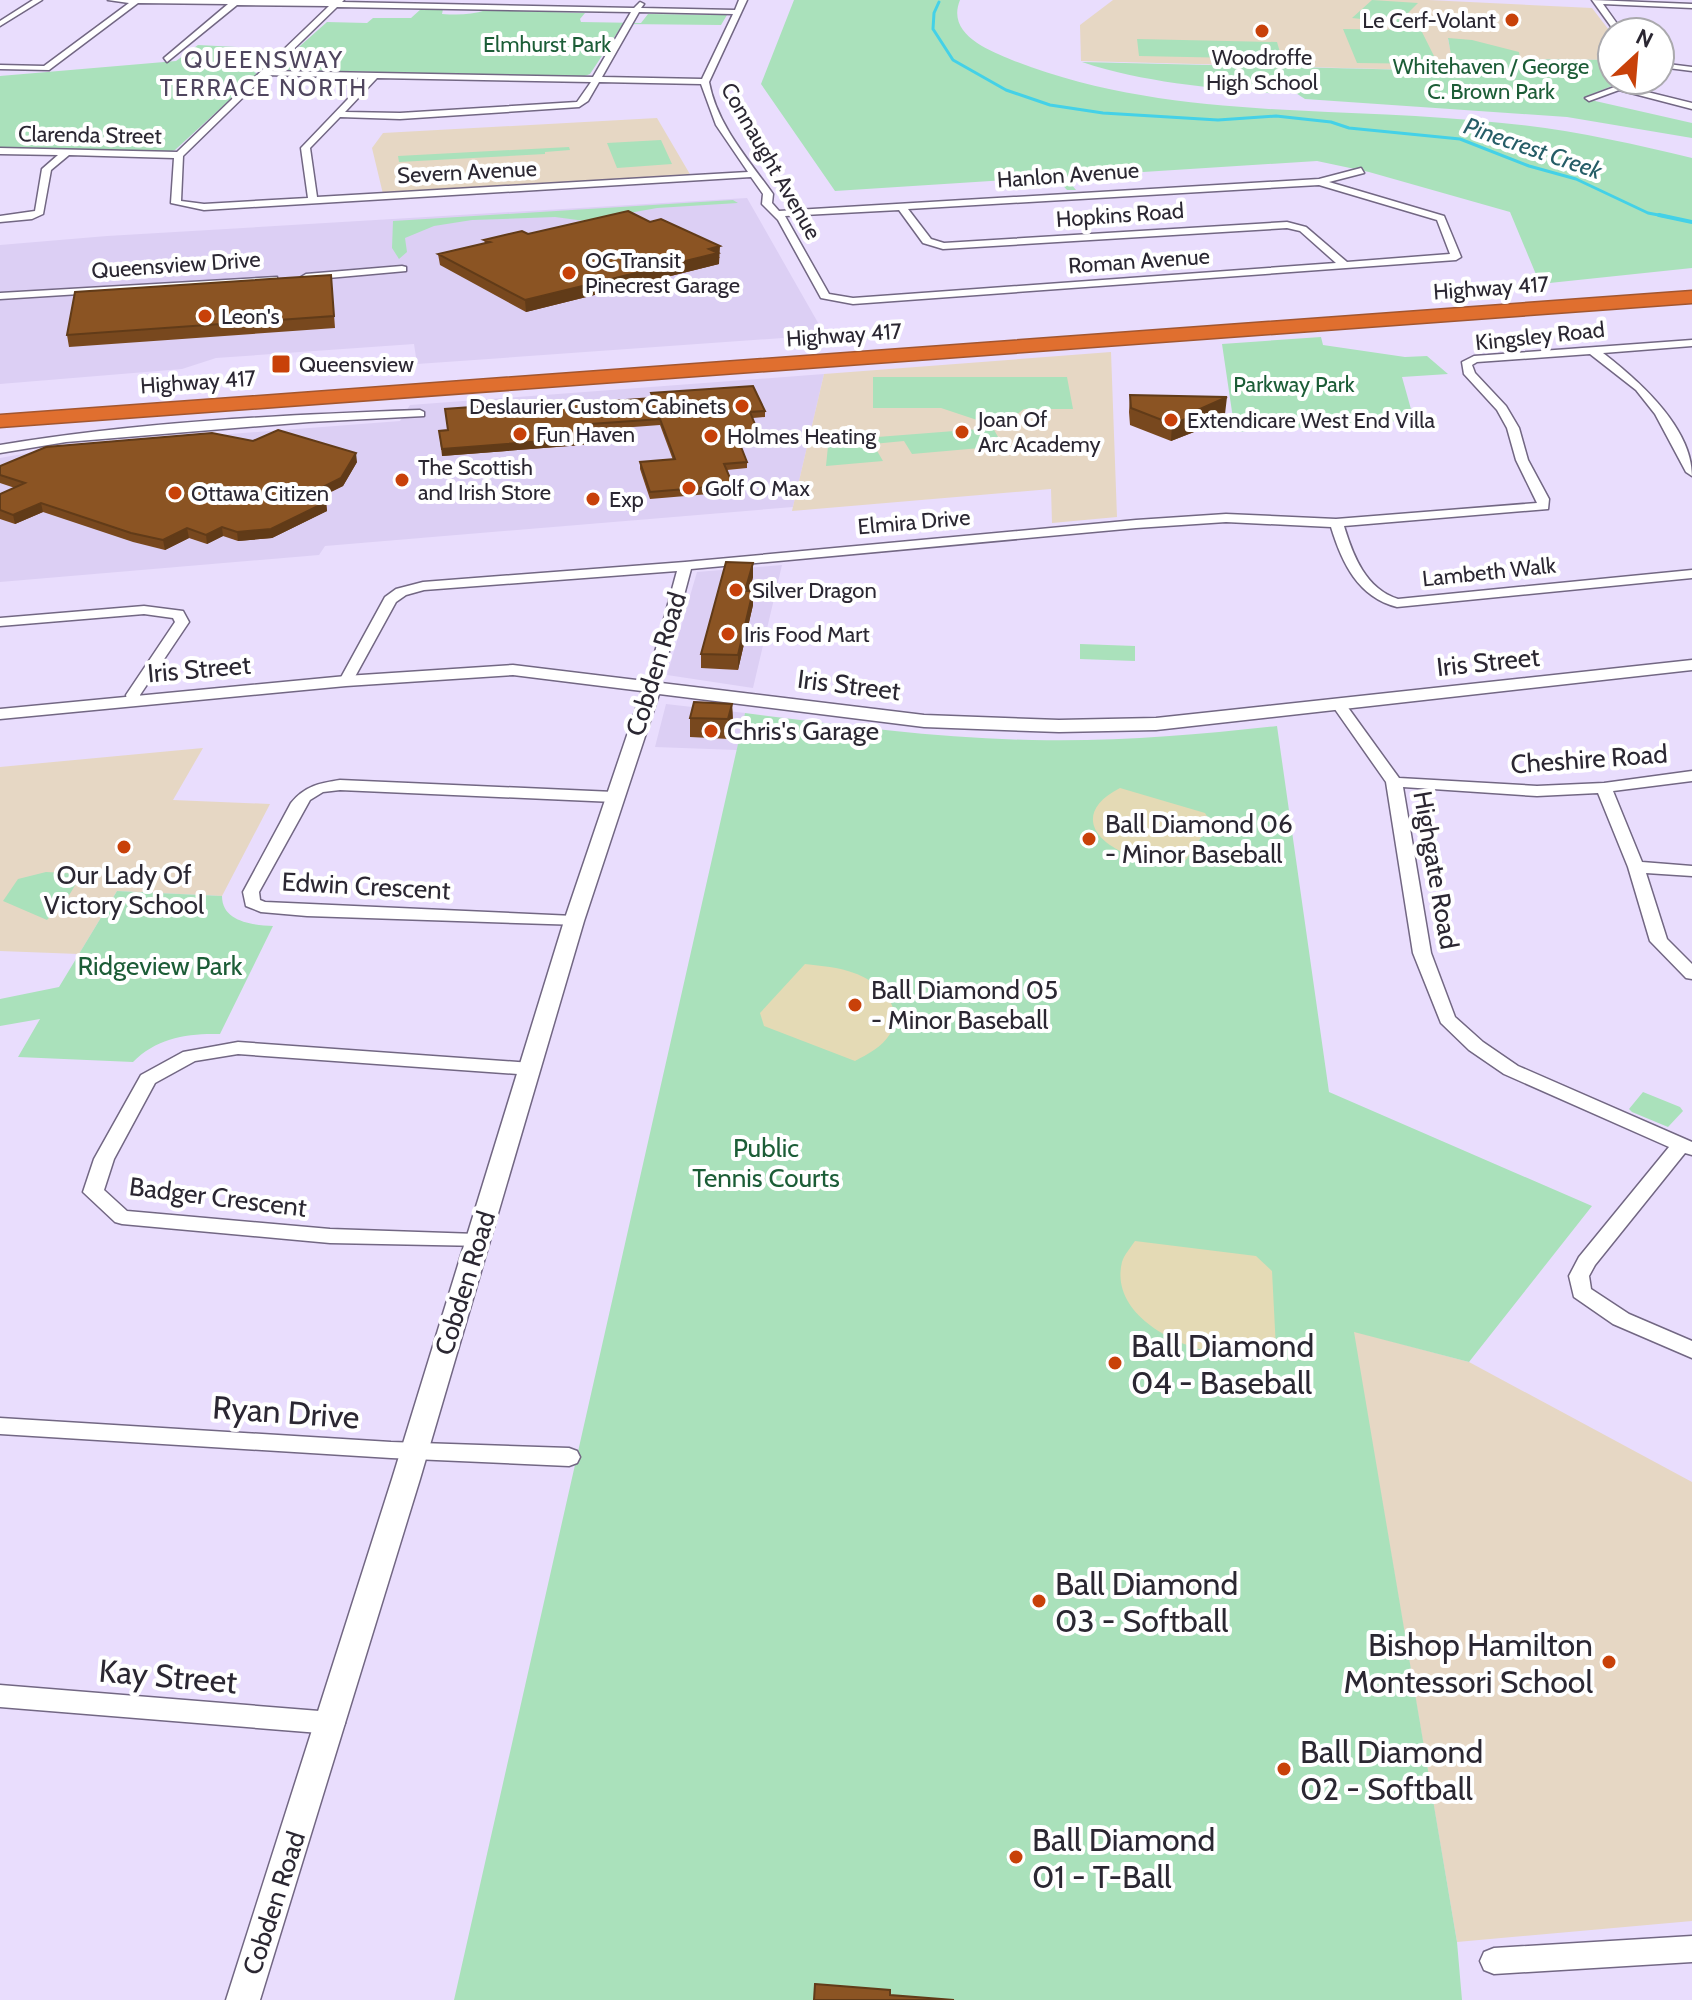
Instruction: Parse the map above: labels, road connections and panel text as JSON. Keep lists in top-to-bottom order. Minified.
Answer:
{"streets":{"highway":["Highway 417"],"street":["Clarenda Street","Connaught Avenue","Severn Avenue","Hanlon Avenue","Hopkins Road","Roman Avenue","Queensview Drive","Kingsley Road","Elmira Drive","Lambeth Walk","Iris Street","Cobden Road","Cheshire Road","Highgate Road","Edwin Crescent","Badger Crescent","Ryan Drive","Kay Street"]},"crossings":[["Clarenda Street","Severn Avenue"],["Connaught Avenue","Severn Avenue"],["Connaught Avenue","Hanlon Avenue"],["Connaught Avenue","Roman Avenue"],["Hanlon Avenue","Hopkins Road"],["Hanlon Avenue","Roman Avenue"],["Hopkins Road","Roman Avenue"],["Kingsley Road","Elmira Drive"],["Elmira Drive","Lambeth Walk"],["Elmira Drive","Iris Street"],["Elmira Drive","Cobden Road"],["Iris Street","Cobden Road"],["Iris Street","Highgate Road"],["Cobden Road","Edwin Crescent"],["Cobden Road","Badger Crescent"],["Cobden Road","Ryan Drive"],["Cobden Road","Kay Street"],["Cheshire Road","Highgate Road"]],"districts":["QUEENSWAY TERRACE NORTH"],"water":["Pinecrest Creek"],"parks":["Elmhurst Park","Whitehaven / George C. Brown Park","Parkway Park","Ridgeview Park","Public Tennis Courts"],"places":{"other":["Le Cerf-Volant","Woodroffe High School","OC Transit Pinecrest Garage","Leon's","Deslaurier Custom Cabinets","Extendicare West End Villa","Joan Of Arc Academy","Fun Haven","Holmes Heating","The Scottish and Irish Store","Golf O Max","Ottawa Citizen","Exp","Silver Dragon","Iris Food Mart","Chris's Garage","Ball Diamond 06 - Minor Baseball","Our Lady Of Victory School","Ball Diamond 05 - Minor Baseball","Ball Diamond 04 - Baseball","Ball Diamond 03 - Softball","Bishop Hamilton Montessori School","Ball Diamond 02 - Softball","Ball Diamond 01 - T-Ball"],"transit":["Queensview"]},"north":"top right"}
